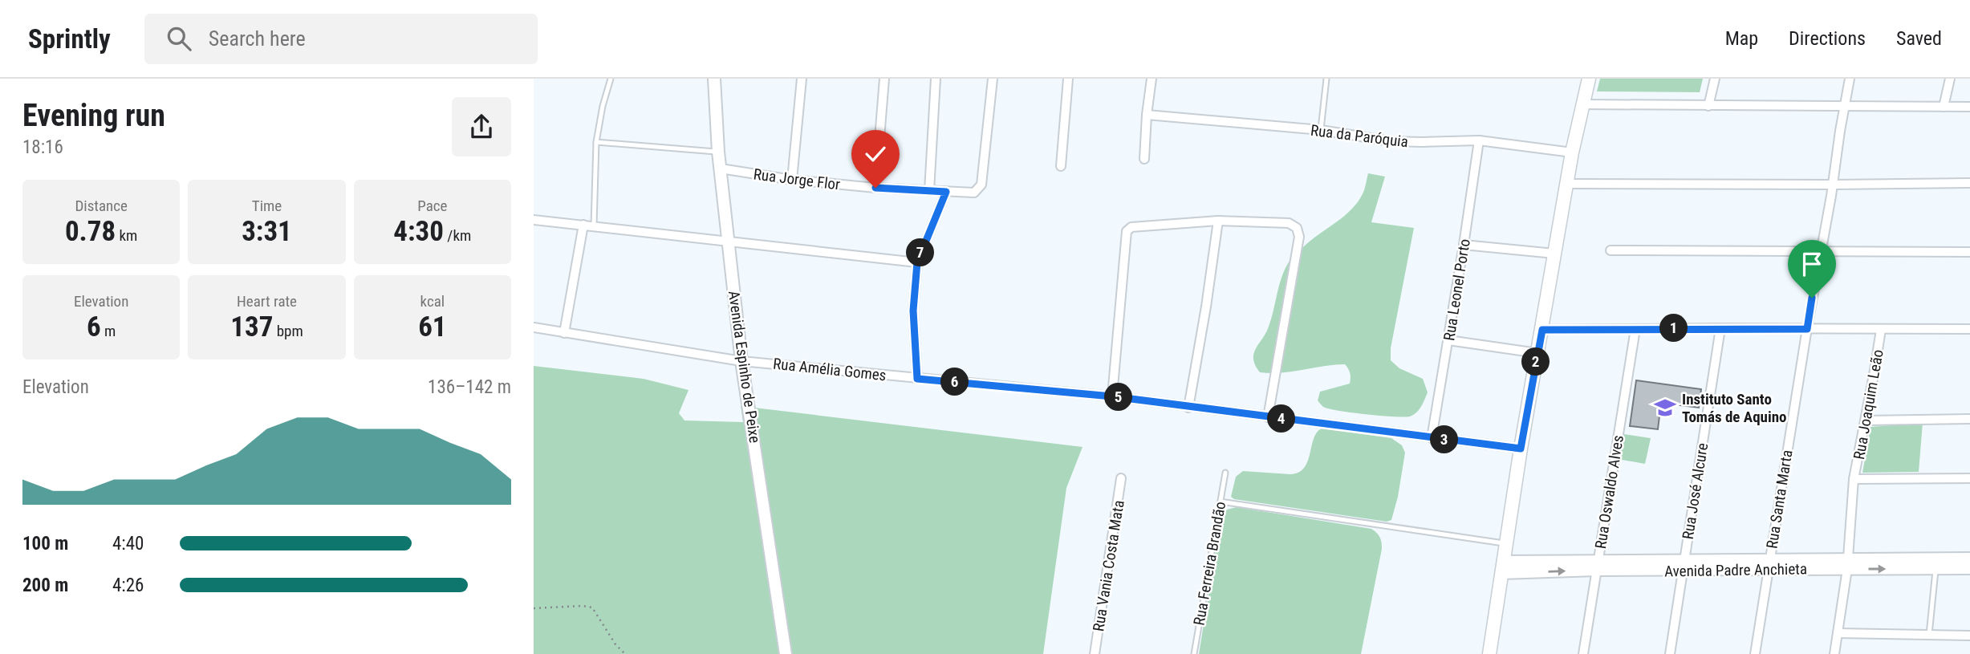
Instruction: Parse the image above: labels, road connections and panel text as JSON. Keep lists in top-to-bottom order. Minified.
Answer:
{"streets":{"street":["Rua da Paróquia","Rua Jorge Flor","Rua Leonel Porto","Avenida Espinho de Peixe","Rua Amélia Gomes","Rua Joaquim Leão","Rua José Alcure","Rua Oswaldo Alves","Rua Santa Marta","Rua Vania Costa Mata","Avenida Padre Anchieta"],"lane":["Rua Ferreira Brandão"]},"crossings":[["Rua da Paróquia","Rua Leonel Porto"],["Rua Jorge Flor","Avenida Espinho de Peixe"],["Rua Leonel Porto","Rua Amélia Gomes"],["Avenida Espinho de Peixe","Rua Amélia Gomes"],["Rua Joaquim Leão","Avenida Padre Anchieta"],["Rua José Alcure","Avenida Padre Anchieta"],["Rua Oswaldo Alves","Avenida Padre Anchieta"],["Rua Santa Marta","Avenida Padre Anchieta"]],"places":{"school or university":["Instituto Santo Tomás de Aquino"]},"page":{"header":"Sprintly","search":"Search here","nav":["Map","Directions","Saved"],"heading":["Evening run","18:16"],"stats":[["Distance","0.78 km"],["Time","3:31"],["Pace","4:30 /km"],["Elevation","6 m"],["Heart rate","137 bpm"],["kcal","61"]],"pins":["7","1","2","6","5","4","3"],"chart":["Elevation","136–142 m"],"list":[{"name":"100 m","note":"4:40"},{"name":"200 m","note":"4:26"}]}}
